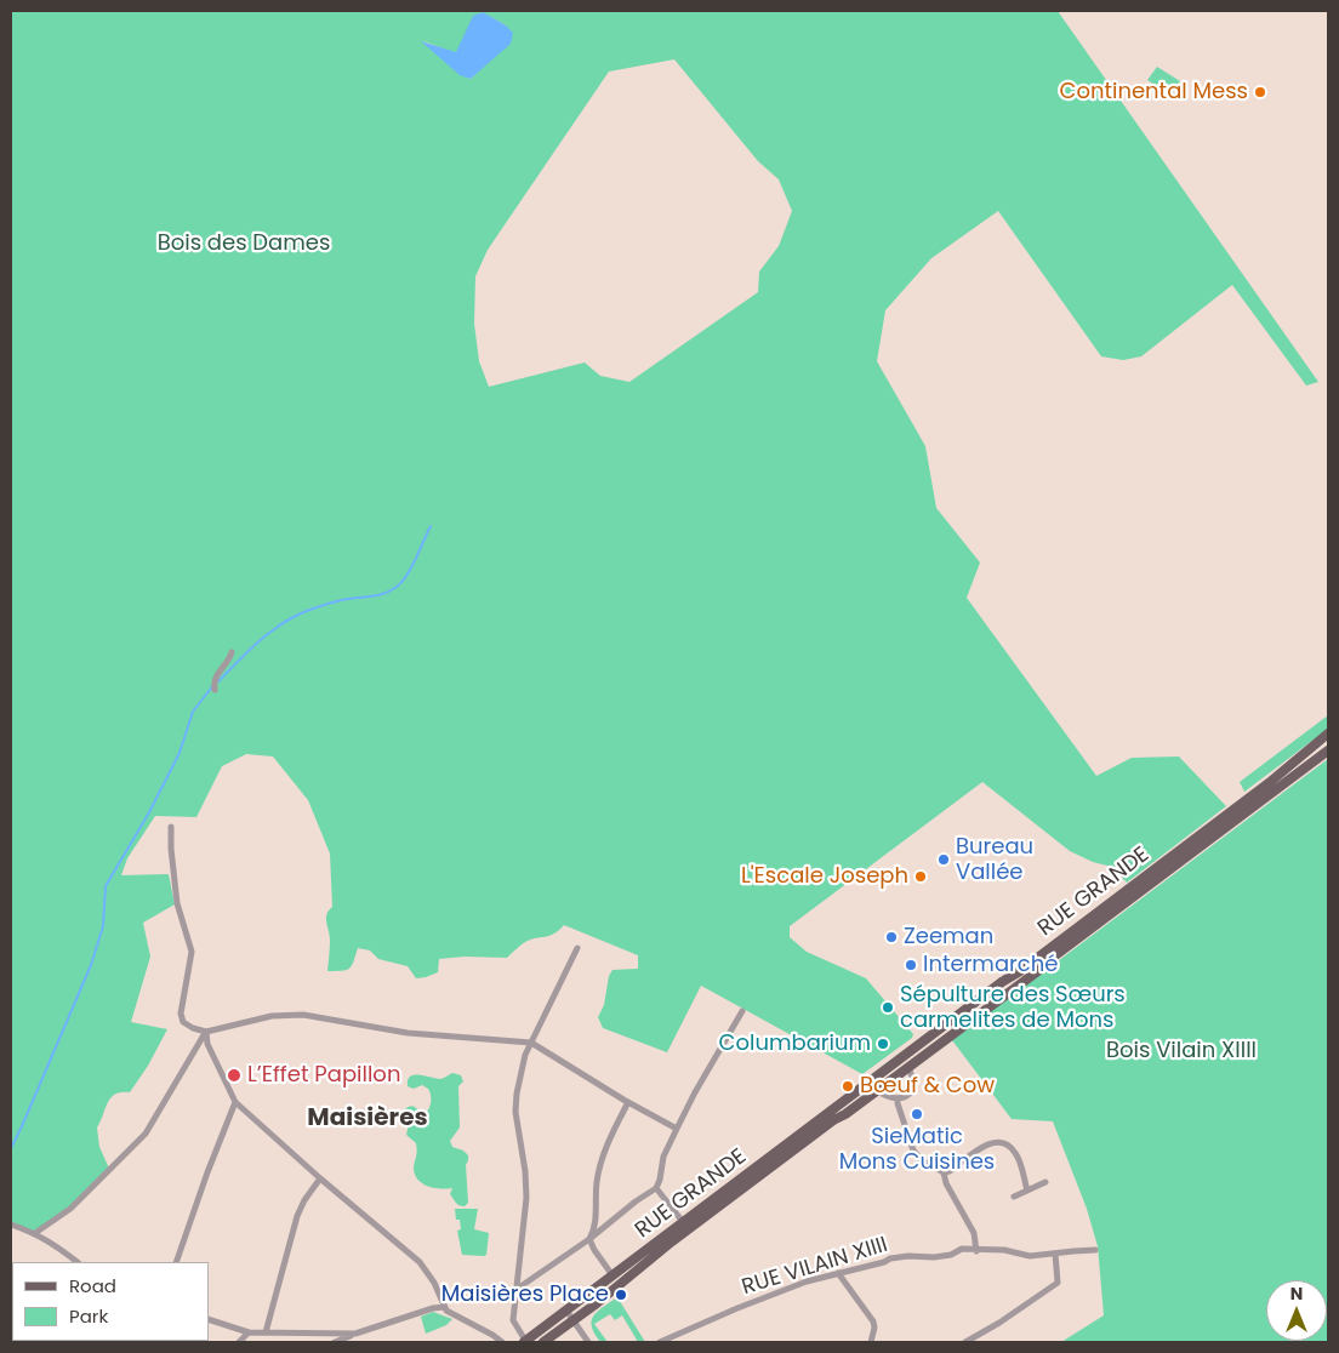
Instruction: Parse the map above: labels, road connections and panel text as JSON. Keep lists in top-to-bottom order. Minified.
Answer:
{"streets":{"main road":["RUE GRANDE"],"street":["RUE VILAIN XIIII"]},"districts":["Maisières"],"parks":["Bois des Dames","Bois Vilain XIIII"],"places":["Continental Mess","Bureau Vallée","L'Escale Joseph","Zeeman","Intermarché","Sépulture des Sœurs carmelites de Mons","Columbarium","L’Effet Papillon","Bœuf & Cow","SieMatic Mons Cuisines","Maisières Place"],"legend":["Road","Park"],"north":"top"}
